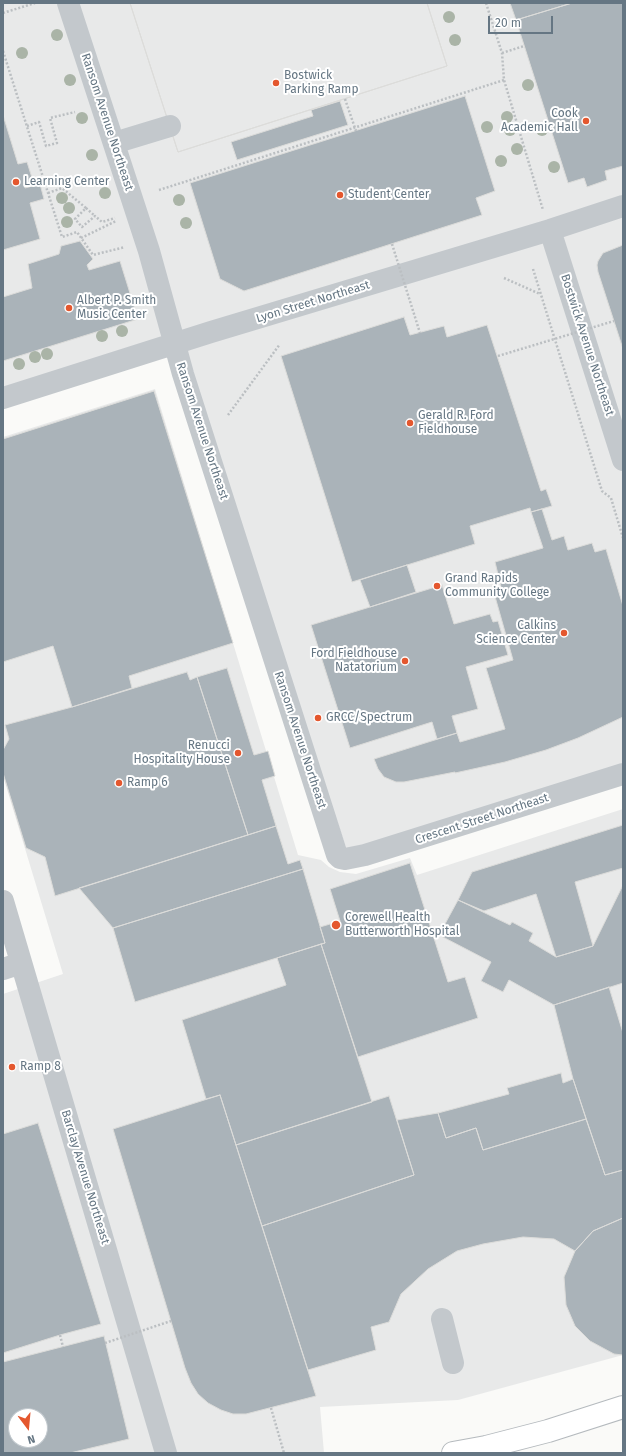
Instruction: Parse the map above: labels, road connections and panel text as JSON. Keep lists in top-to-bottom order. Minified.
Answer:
{"streets":{"street":["Ransom Avenue Northeast","Lyon Street Northeast","Bostwick Avenue Northeast","Crescent Street Northeast","Barclay Avenue Northeast"]},"crossings":[["Ransom Avenue Northeast","Lyon Street Northeast"],["Ransom Avenue Northeast","Crescent Street Northeast"],["Lyon Street Northeast","Bostwick Avenue Northeast"]],"places":["Bostwick Parking Ramp","Cook Academic Hall","Learning Center","Student Center","Albert P. Smith Music Center","Gerald R. Ford Fieldhouse","Grand Rapids Community College","Calkins Science Center","Ford Fieldhouse Natatorium","GRCC/Spectrum","Renucci Hospitality House","Ramp 6","Corewell Health Butterworth Hospital","Ramp 8"],"scale_bar":"20 m","north":"bottom"}
